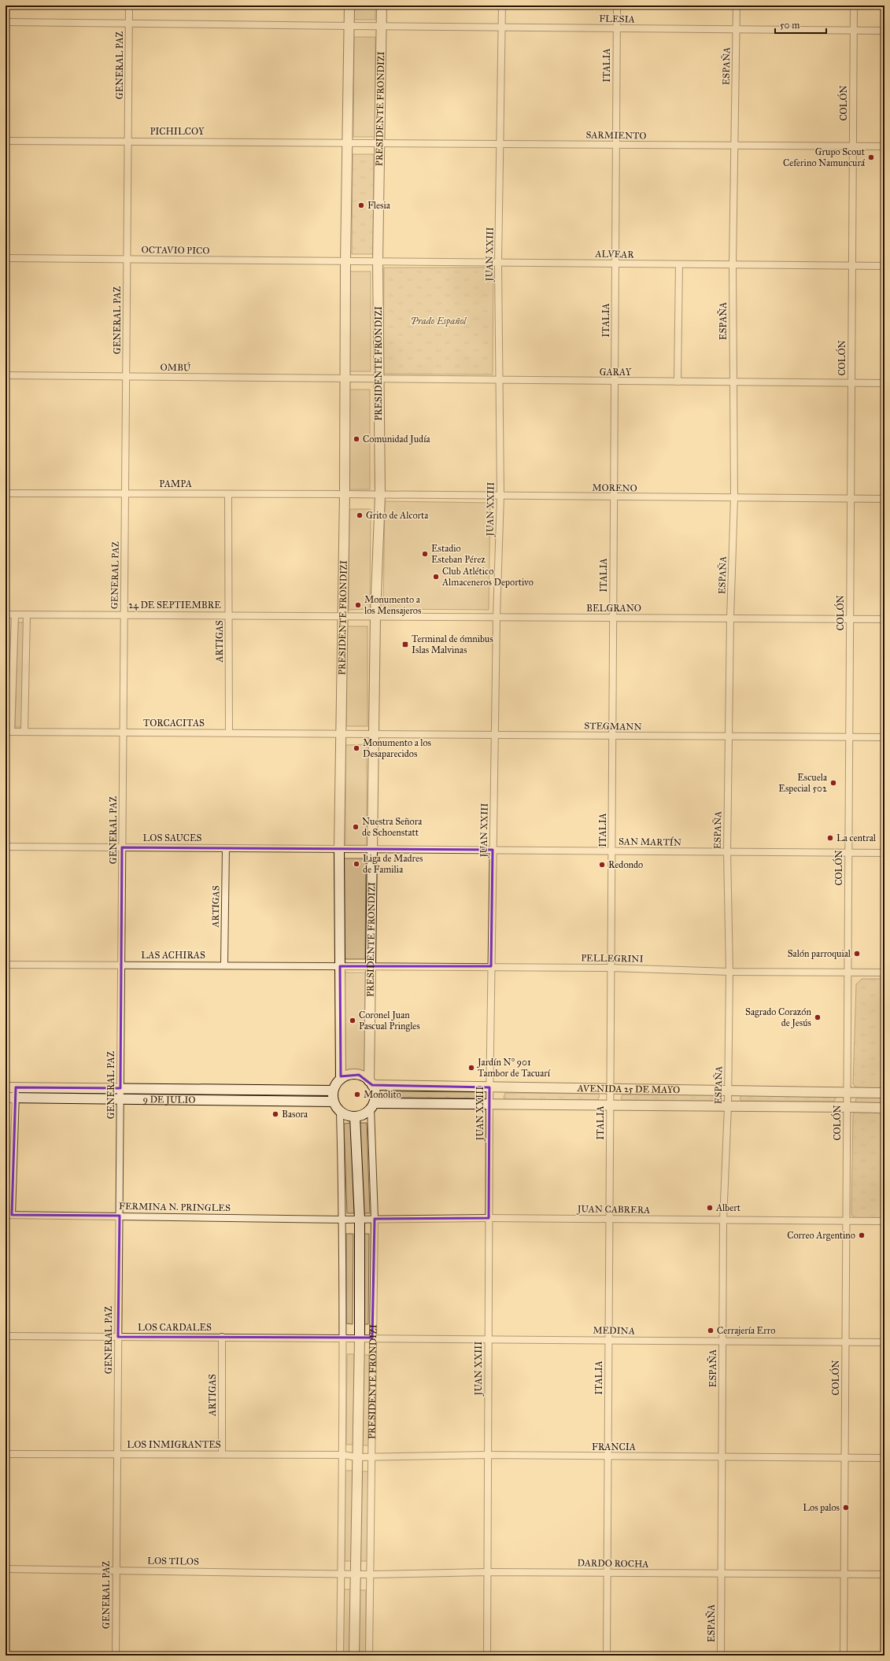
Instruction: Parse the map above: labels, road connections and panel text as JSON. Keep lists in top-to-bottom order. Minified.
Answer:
{"streets":{"main road":["PRESIDENTE FRONDIZI","AVENIDA 25 DE MAYO","9 DE JULIO"],"street":["FLESIA","GENERAL PAZ","ITALIA","ESPAÑA","COLÓN","PICHILCOY","SARMIENTO","OCTAVIO PICO","JUAN XXIII","ALVEAR","OMBÚ","GARAY","PAMPA","MORENO","24 DE SEPTIEMBRE","BELGRANO","ARTIGAS","TORCACITAS","STEGMANN","LOS SAUCES","SAN MARTÍN","LAS ACHIRAS","PELLEGRINI","FERMINA N. PRINGLES","JUAN CABRERA","LOS CARDALES","MEDINA","LOS INMIGRANTES","FRANCIA","LOS TILOS","DARDO ROCHA"]},"crossings":[["FLESIA","GENERAL PAZ"],["FLESIA","ITALIA"],["FLESIA","ESPAÑA"],["FLESIA","COLÓN"],["FLESIA","PRESIDENTE FRONDIZI"],["FLESIA","JUAN XXIII"],["GENERAL PAZ","PICHILCOY"],["GENERAL PAZ","OCTAVIO PICO"],["GENERAL PAZ","OMBÚ"],["GENERAL PAZ","PAMPA"],["GENERAL PAZ","24 DE SEPTIEMBRE"],["GENERAL PAZ","TORCACITAS"],["GENERAL PAZ","LOS SAUCES"],["GENERAL PAZ","LAS ACHIRAS"],["GENERAL PAZ","9 DE JULIO"],["GENERAL PAZ","FERMINA N. PRINGLES"],["GENERAL PAZ","LOS CARDALES"],["GENERAL PAZ","LOS INMIGRANTES"],["GENERAL PAZ","LOS TILOS"],["ITALIA","SARMIENTO"],["ITALIA","ALVEAR"],["ITALIA","GARAY"],["ITALIA","MORENO"],["ITALIA","BELGRANO"],["ITALIA","STEGMANN"],["ITALIA","SAN MARTÍN"],["ITALIA","PELLEGRINI"],["ITALIA","AVENIDA 25 DE MAYO"],["ITALIA","JUAN CABRERA"],["ITALIA","MEDINA"],["ITALIA","FRANCIA"],["ITALIA","DARDO ROCHA"],["ESPAÑA","SARMIENTO"],["ESPAÑA","ALVEAR"],["ESPAÑA","GARAY"],["ESPAÑA","MORENO"],["ESPAÑA","BELGRANO"],["ESPAÑA","STEGMANN"],["ESPAÑA","SAN MARTÍN"],["ESPAÑA","PELLEGRINI"],["ESPAÑA","AVENIDA 25 DE MAYO"],["ESPAÑA","JUAN CABRERA"],["ESPAÑA","MEDINA"],["ESPAÑA","FRANCIA"],["ESPAÑA","DARDO ROCHA"],["COLÓN","SARMIENTO"],["COLÓN","ALVEAR"],["COLÓN","GARAY"],["COLÓN","MORENO"],["COLÓN","BELGRANO"],["COLÓN","STEGMANN"],["COLÓN","SAN MARTÍN"],["COLÓN","PELLEGRINI"],["COLÓN","AVENIDA 25 DE MAYO"],["COLÓN","JUAN CABRERA"],["COLÓN","MEDINA"],["COLÓN","FRANCIA"],["COLÓN","DARDO ROCHA"],["PRESIDENTE FRONDIZI","PICHILCOY"],["PRESIDENTE FRONDIZI","SARMIENTO"],["PRESIDENTE FRONDIZI","OCTAVIO PICO"],["PRESIDENTE FRONDIZI","ALVEAR"],["PRESIDENTE FRONDIZI","OMBÚ"],["PRESIDENTE FRONDIZI","GARAY"],["PRESIDENTE FRONDIZI","PAMPA"],["PRESIDENTE FRONDIZI","MORENO"],["PRESIDENTE FRONDIZI","24 DE SEPTIEMBRE"],["PRESIDENTE FRONDIZI","BELGRANO"],["PRESIDENTE FRONDIZI","TORCACITAS"],["PRESIDENTE FRONDIZI","STEGMANN"],["PRESIDENTE FRONDIZI","LOS SAUCES"],["PRESIDENTE FRONDIZI","SAN MARTÍN"],["PRESIDENTE FRONDIZI","LAS ACHIRAS"],["PRESIDENTE FRONDIZI","PELLEGRINI"],["PRESIDENTE FRONDIZI","AVENIDA 25 DE MAYO"],["PRESIDENTE FRONDIZI","9 DE JULIO"],["PRESIDENTE FRONDIZI","JUAN CABRERA"],["PRESIDENTE FRONDIZI","MEDINA"],["PRESIDENTE FRONDIZI","FRANCIA"],["PRESIDENTE FRONDIZI","DARDO ROCHA"],["PICHILCOY","SARMIENTO"],["SARMIENTO","JUAN XXIII"],["OCTAVIO PICO","ALVEAR"],["JUAN XXIII","ALVEAR"],["JUAN XXIII","GARAY"],["JUAN XXIII","MORENO"],["JUAN XXIII","BELGRANO"],["JUAN XXIII","STEGMANN"],["JUAN XXIII","SAN MARTÍN"],["JUAN XXIII","PELLEGRINI"],["JUAN XXIII","AVENIDA 25 DE MAYO"],["JUAN XXIII","JUAN CABRERA"],["JUAN XXIII","MEDINA"],["JUAN XXIII","FRANCIA"],["JUAN XXIII","DARDO ROCHA"],["OMBÚ","GARAY"],["PAMPA","MORENO"],["PAMPA","ARTIGAS"],["24 DE SEPTIEMBRE","BELGRANO"],["24 DE SEPTIEMBRE","ARTIGAS"],["ARTIGAS","TORCACITAS"],["ARTIGAS","LOS SAUCES"],["ARTIGAS","LAS ACHIRAS"],["ARTIGAS","LOS CARDALES"],["ARTIGAS","LOS INMIGRANTES"],["TORCACITAS","STEGMANN"],["LOS SAUCES","SAN MARTÍN"],["LAS ACHIRAS","PELLEGRINI"],["AVENIDA 25 DE MAYO","9 DE JULIO"],["FERMINA N. PRINGLES","JUAN CABRERA"],["LOS CARDALES","MEDINA"],["LOS INMIGRANTES","FRANCIA"],["LOS TILOS","DARDO ROCHA"]],"parks":["Prado Español"],"places":{"other":["Grupo Scout Ceferino Namuncurá","Flesia","Comunidad Judía","Grito de Alcorta","Estadio Esteban Pérez","Club Atlético Almaceneros Deportivo","Monumento a los Mensajeros","Monumento a los Desaparecidos","Escuela Especial 502","Nuestra Señora de Schoenstatt","La central","Liga de Madres de Familia","Redondo","Salón parroquial","Sagrado Corazón de Jesús","Coronel Juan Pascual Pringles","Jardín N° 901 Tambor de Tacuarí","Monolito","Basora","Albert","Correo Argentino","Cerrajería Erro","Los palos"],"transit":["Terminal de ómnibus Islas Malvinas"]},"scale_bar":"50 m"}
